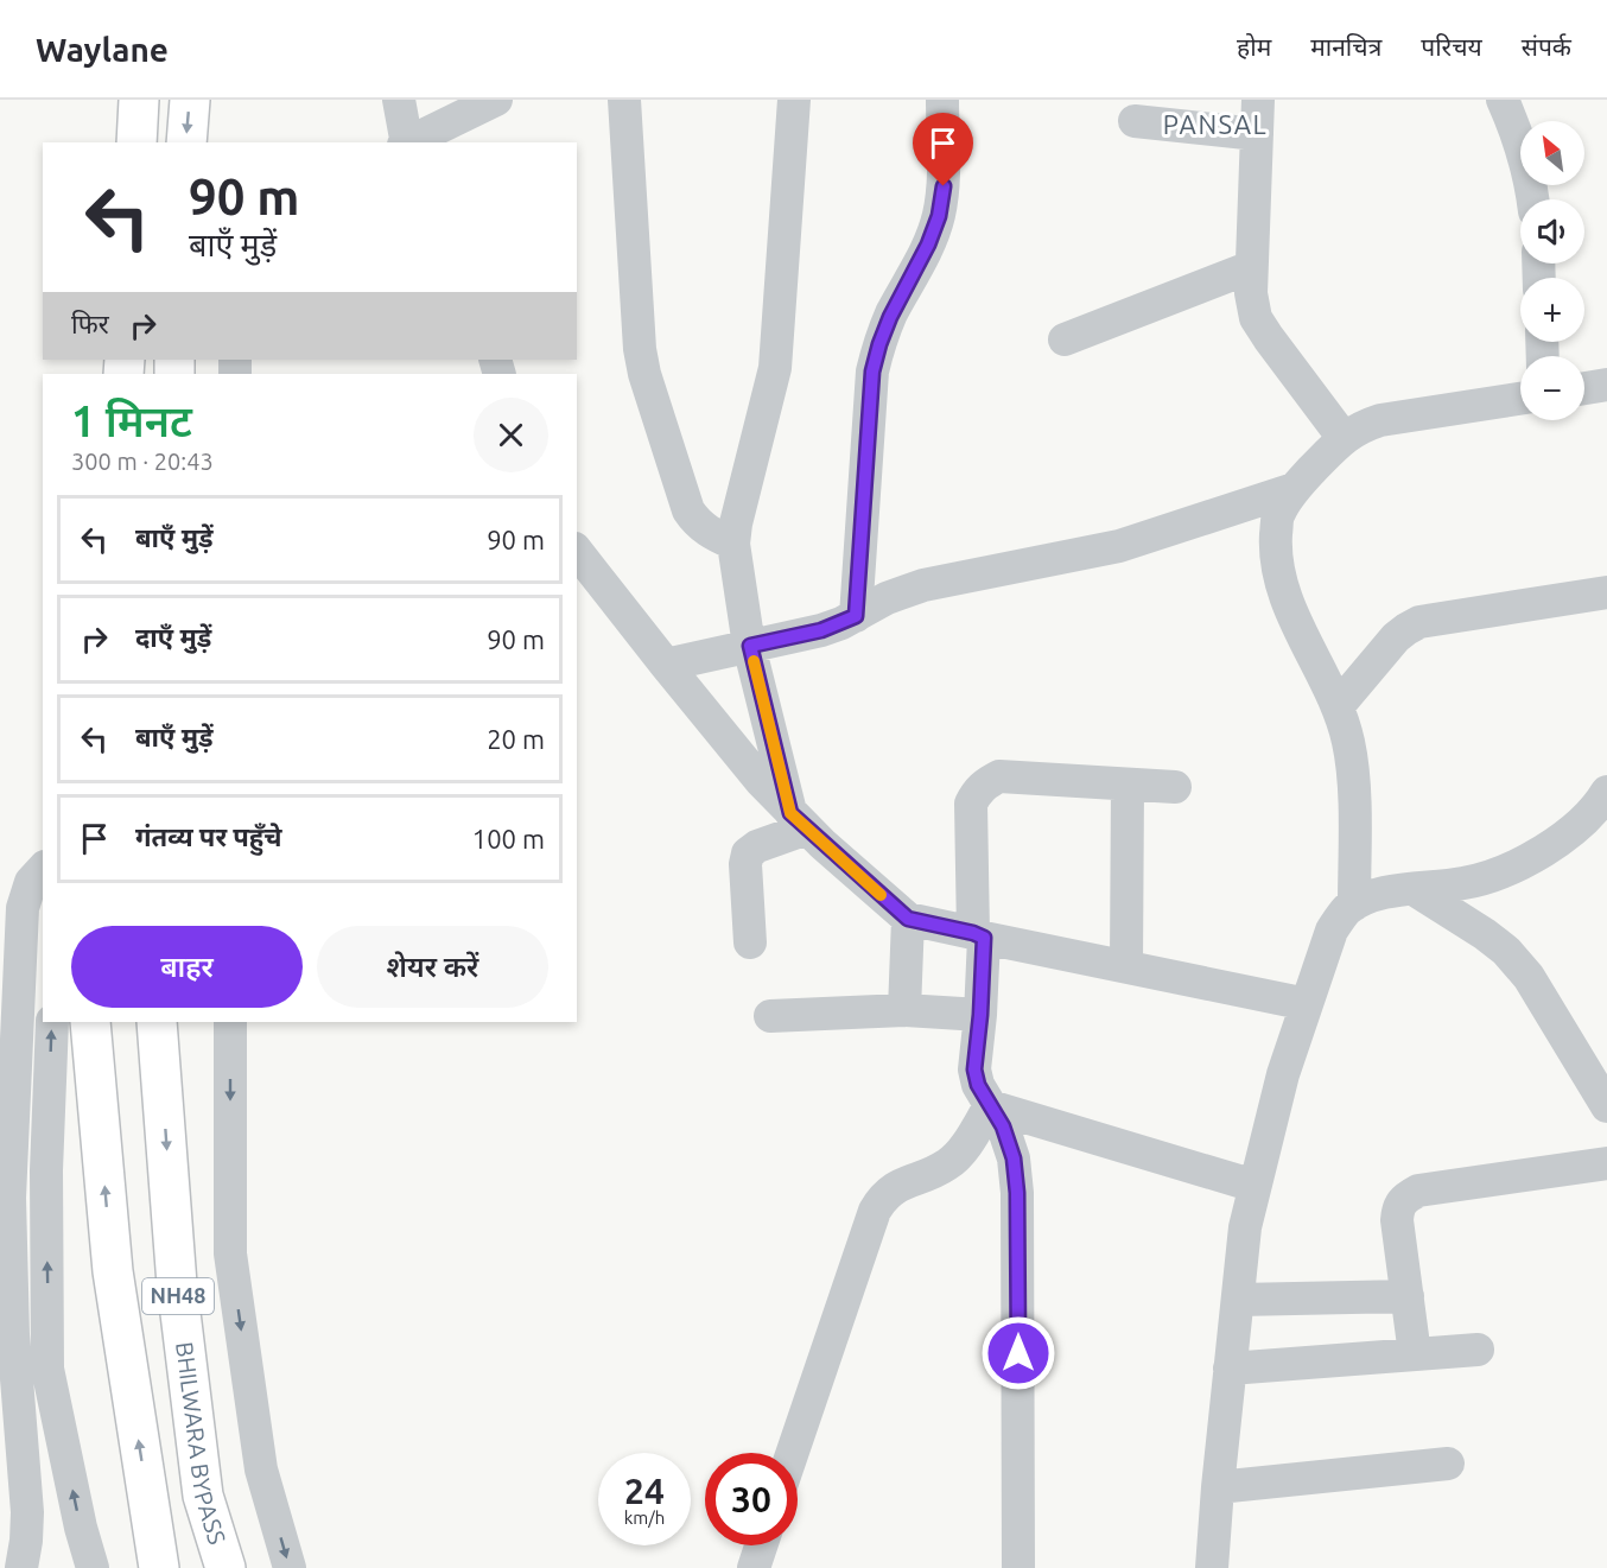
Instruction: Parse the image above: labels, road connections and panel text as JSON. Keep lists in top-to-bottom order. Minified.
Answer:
{"streets":{"highway":["NH48","BHILWARA BYPASS"]},"districts":["PANSAL"],"north":"top left","page":{"header":"Waylane","nav":["होम","मानचित्र","परिचय","संपर्क"],"map_buttons":["+","−"],"turn":["90 m","बाएँ मुड़ें"],"then":"फिर","heading":["1 मिनट","300 m · 20:43"],"list":[{"name":"बाएँ मुड़ें","value":"90 m"},{"name":"दाएँ मुड़ें","value":"90 m"},{"name":"बाएँ मुड़ें","value":"20 m"},{"name":"गंतव्य पर पहुँचे","value":"100 m"}],"buttons":["बाहर","शेयर करें"],"speed":"24 km/h","limit":"30"}}
